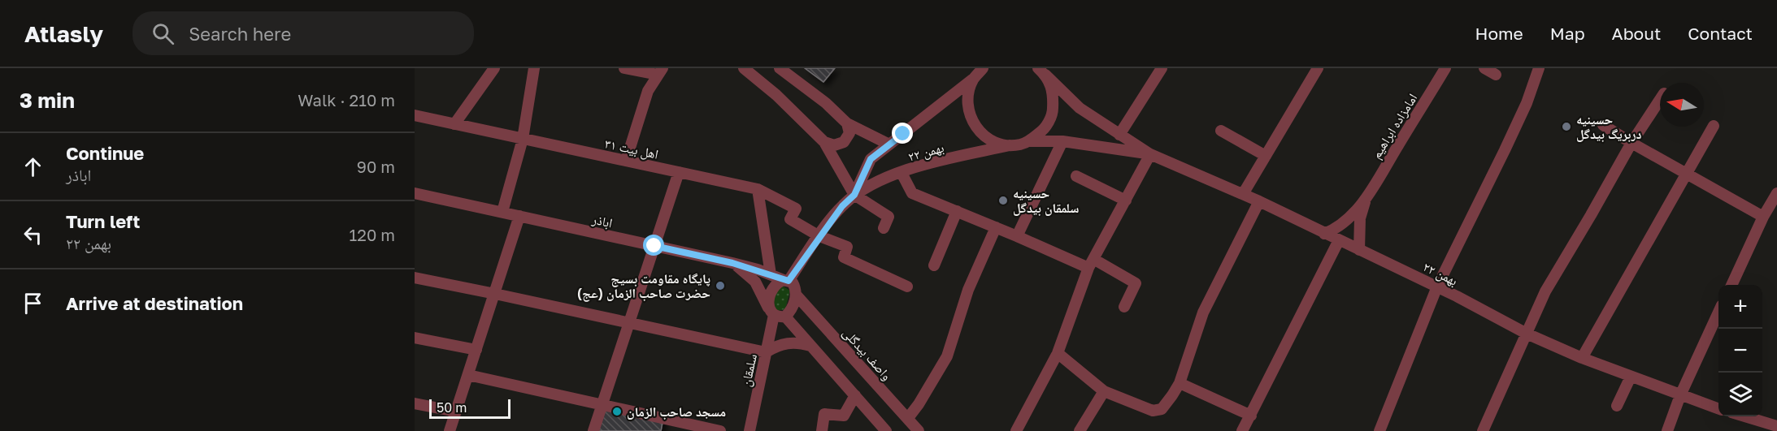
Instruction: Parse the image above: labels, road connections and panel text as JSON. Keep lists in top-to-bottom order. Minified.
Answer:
{"streets":{"street":["امامزاده ابراهیم","اهل بیت ۳۱","۲۲ بهمن","اباذر","واصف بیدگلی","سلمقان"]},"crossings":[["امامزاده ابراهیم","۲۲ بهمن"],["اهل بیت ۳۱","۲۲ بهمن"],["۲۲ بهمن","اباذر"],["۲۲ بهمن","واصف بیدگلی"],["۲۲ بهمن","سلمقان"],["اباذر","واصف بیدگلی"],["اباذر","سلمقان"],["واصف بیدگلی","سلمقان"]],"places":["حسینیه دربریگ بیدگل","حسینیه سلمقان بیدگل","پایگاه مقاومت بسیج حضرت صاحب الزمان (عج)","مسجد صاحب الزمان"],"scale_bar":"50 m","north":"left","page":{"header":"Atlasly","search":"Search here","nav":["Home","Map","About","Contact"],"heading":["3 min","Walk · 210 m"],"list":[["Continue","اباذر","90 m"],["Turn left","۲۲ بهمن","120 m"],"Arrive at destination"],"map_buttons":["+","−"],"scale":"50 m"}}
